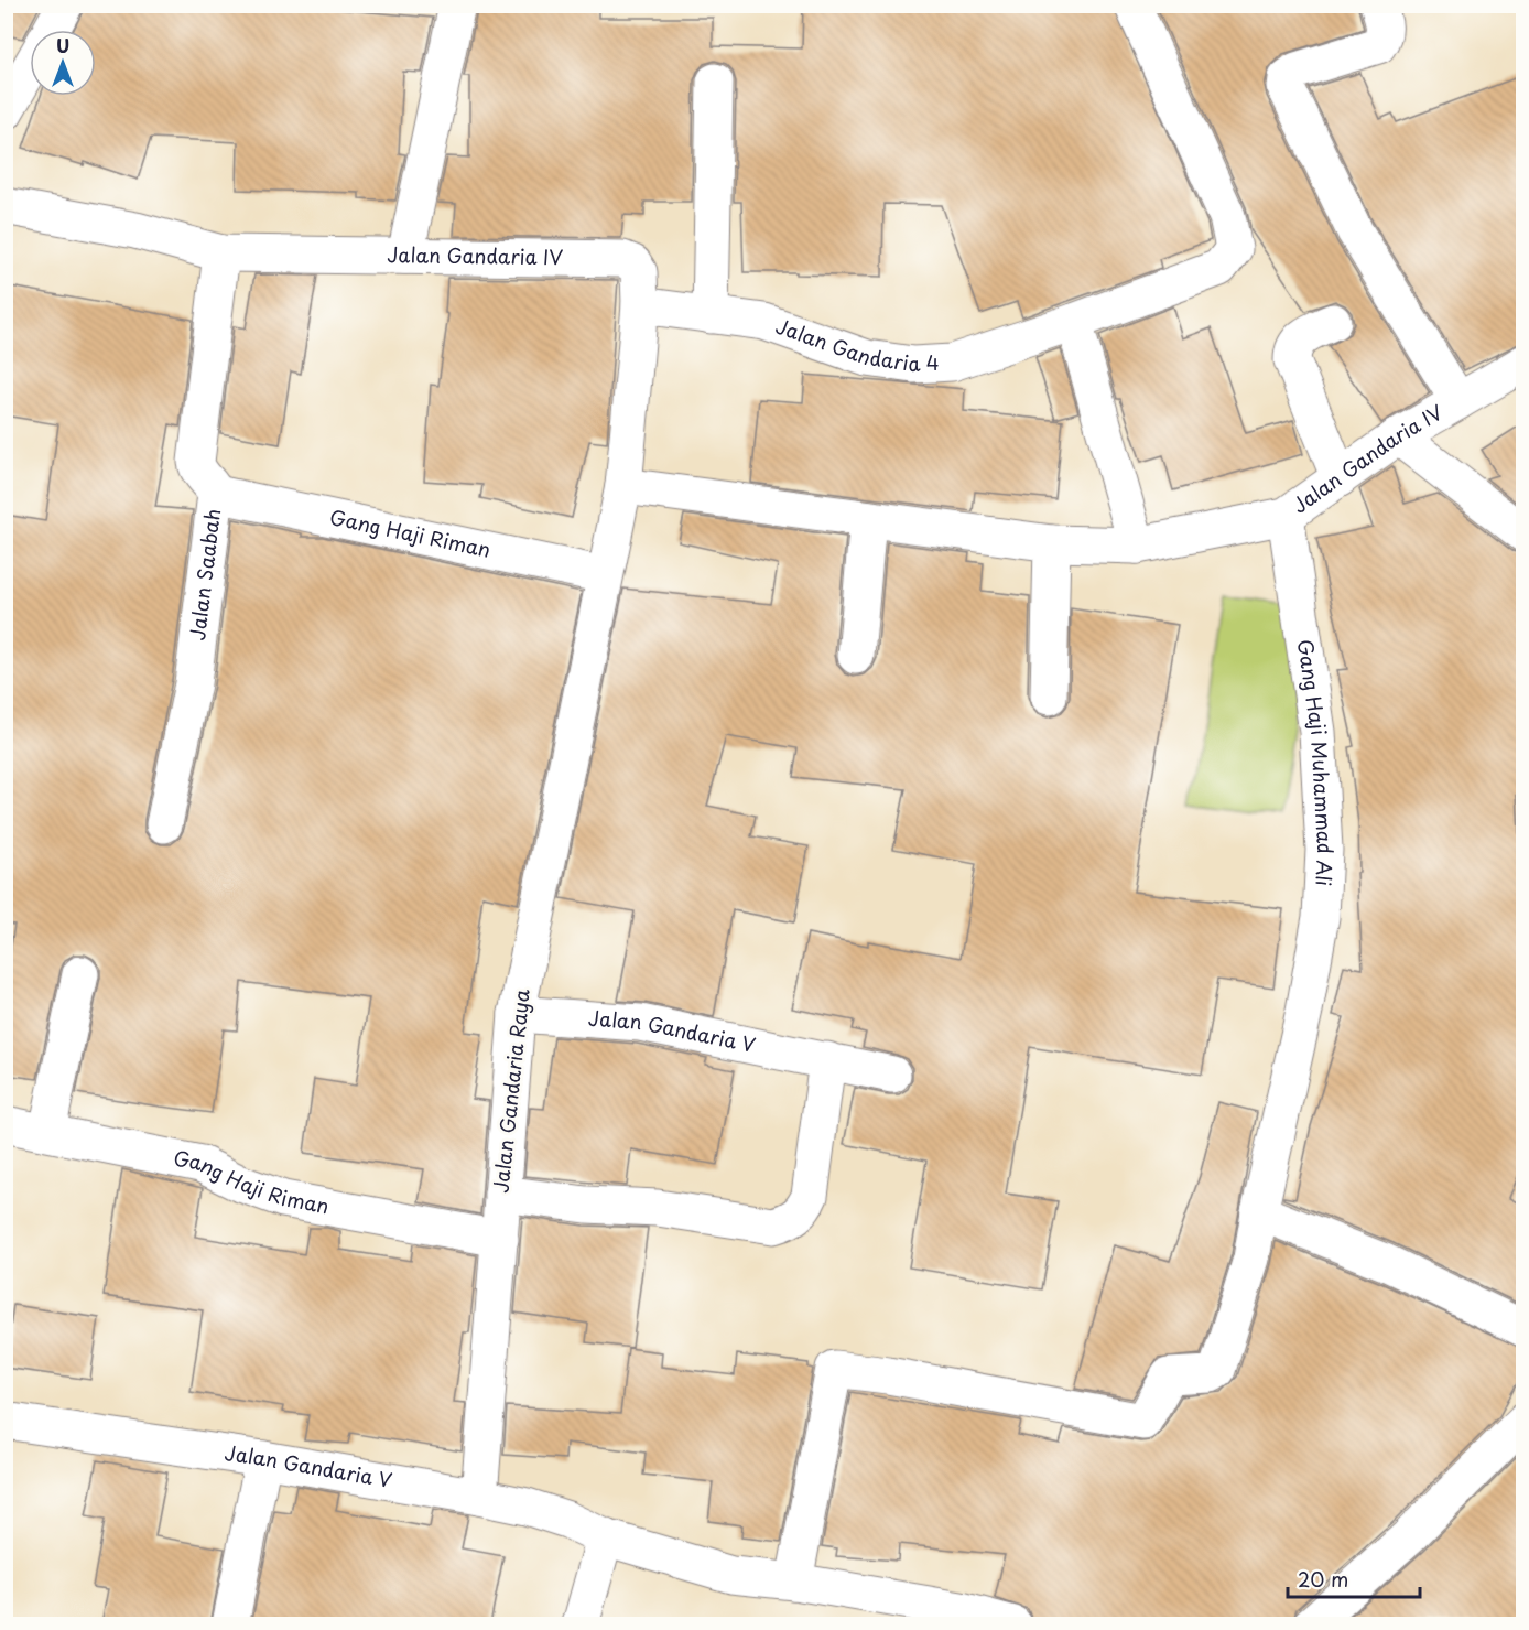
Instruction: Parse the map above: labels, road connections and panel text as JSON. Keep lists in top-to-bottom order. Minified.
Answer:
{"streets":{"street":["Jalan Gandaria IV","Jalan Gandaria 4","Gang Haji Riman","Jalan Saabah","Gang Haji Muhammad Ali","Jalan Gandaria V","Jalan Gandaria Raya"]},"crossings":[["Jalan Gandaria IV","Jalan Gandaria 4"],["Jalan Gandaria IV","Gang Haji Riman"],["Jalan Gandaria IV","Jalan Saabah"],["Jalan Gandaria IV","Gang Haji Muhammad Ali"],["Jalan Gandaria IV","Jalan Gandaria Raya"],["Gang Haji Riman","Jalan Saabah"],["Gang Haji Riman","Jalan Gandaria Raya"],["Gang Haji Muhammad Ali","Jalan Gandaria V"],["Jalan Gandaria V","Jalan Gandaria Raya"]],"scale_bar":"20 m","north":"top"}
